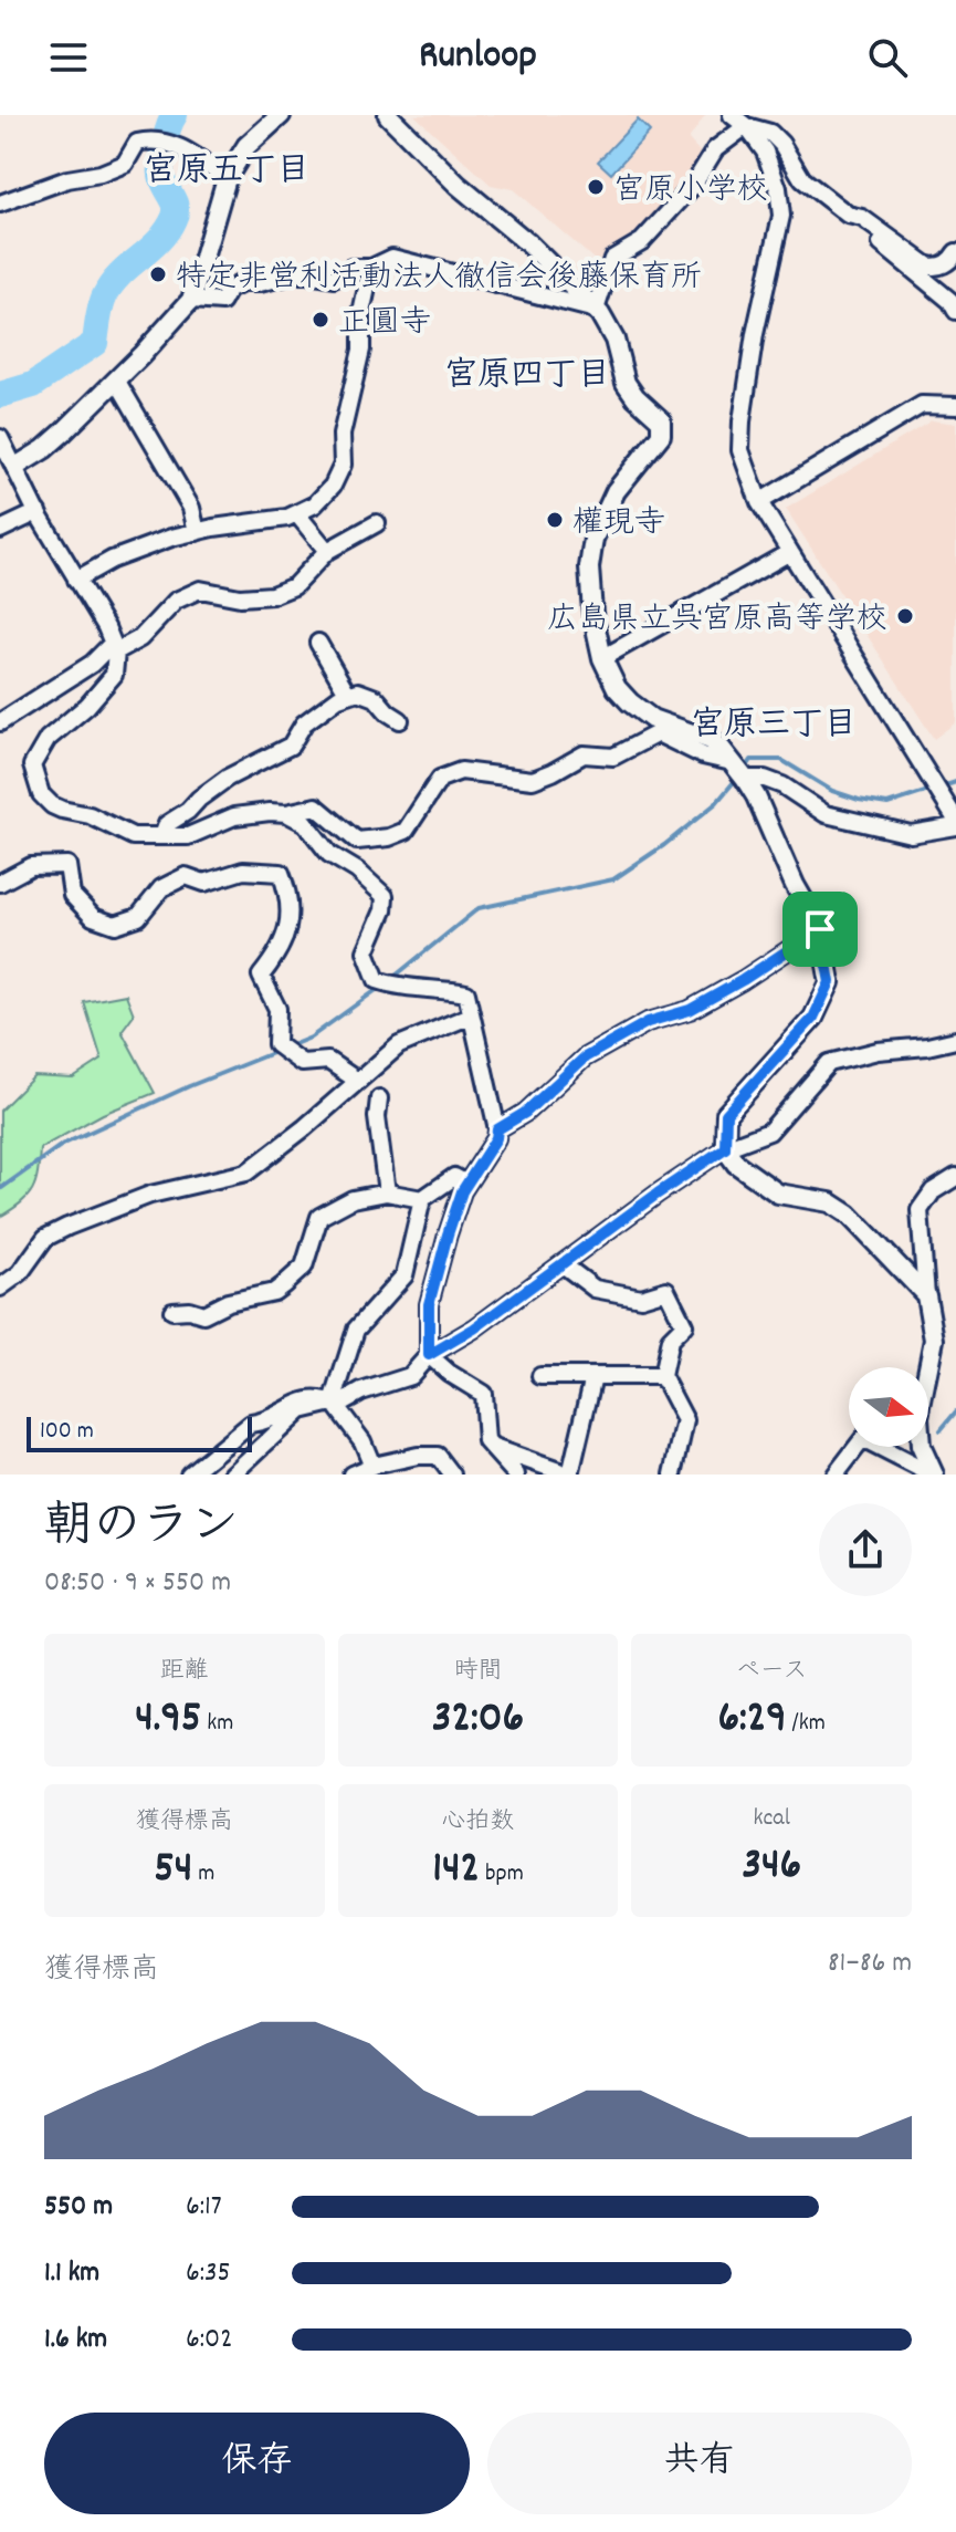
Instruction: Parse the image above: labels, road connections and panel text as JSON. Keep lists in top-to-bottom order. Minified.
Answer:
{"districts":["宮原五丁目","宮原四丁目","宮原三丁目"],"places":["宮原小学校","特定非営利活動法人徹信会後藤保育所","正圓寺","權現寺","広島県立呉宮原高等学校"],"scale_bar":"100 m","north":"right","page":{"header":"Runloop","scale":"100 m","heading":["朝のラン","08:50 · 9 × 550 m"],"stats":[["距離","4.95 km"],["時間","32:06"],["ペース","6:29 /km"],["獲得標高","54 m"],["心拍数","142 bpm"],["kcal","346"]],"chart":["獲得標高","81–86 m"],"list":[{"name":"550 m","note":"6:17"},{"name":"1.1 km","note":"6:35"},{"name":"1.6 km","note":"6:02"}],"buttons":["保存","共有"]}}
